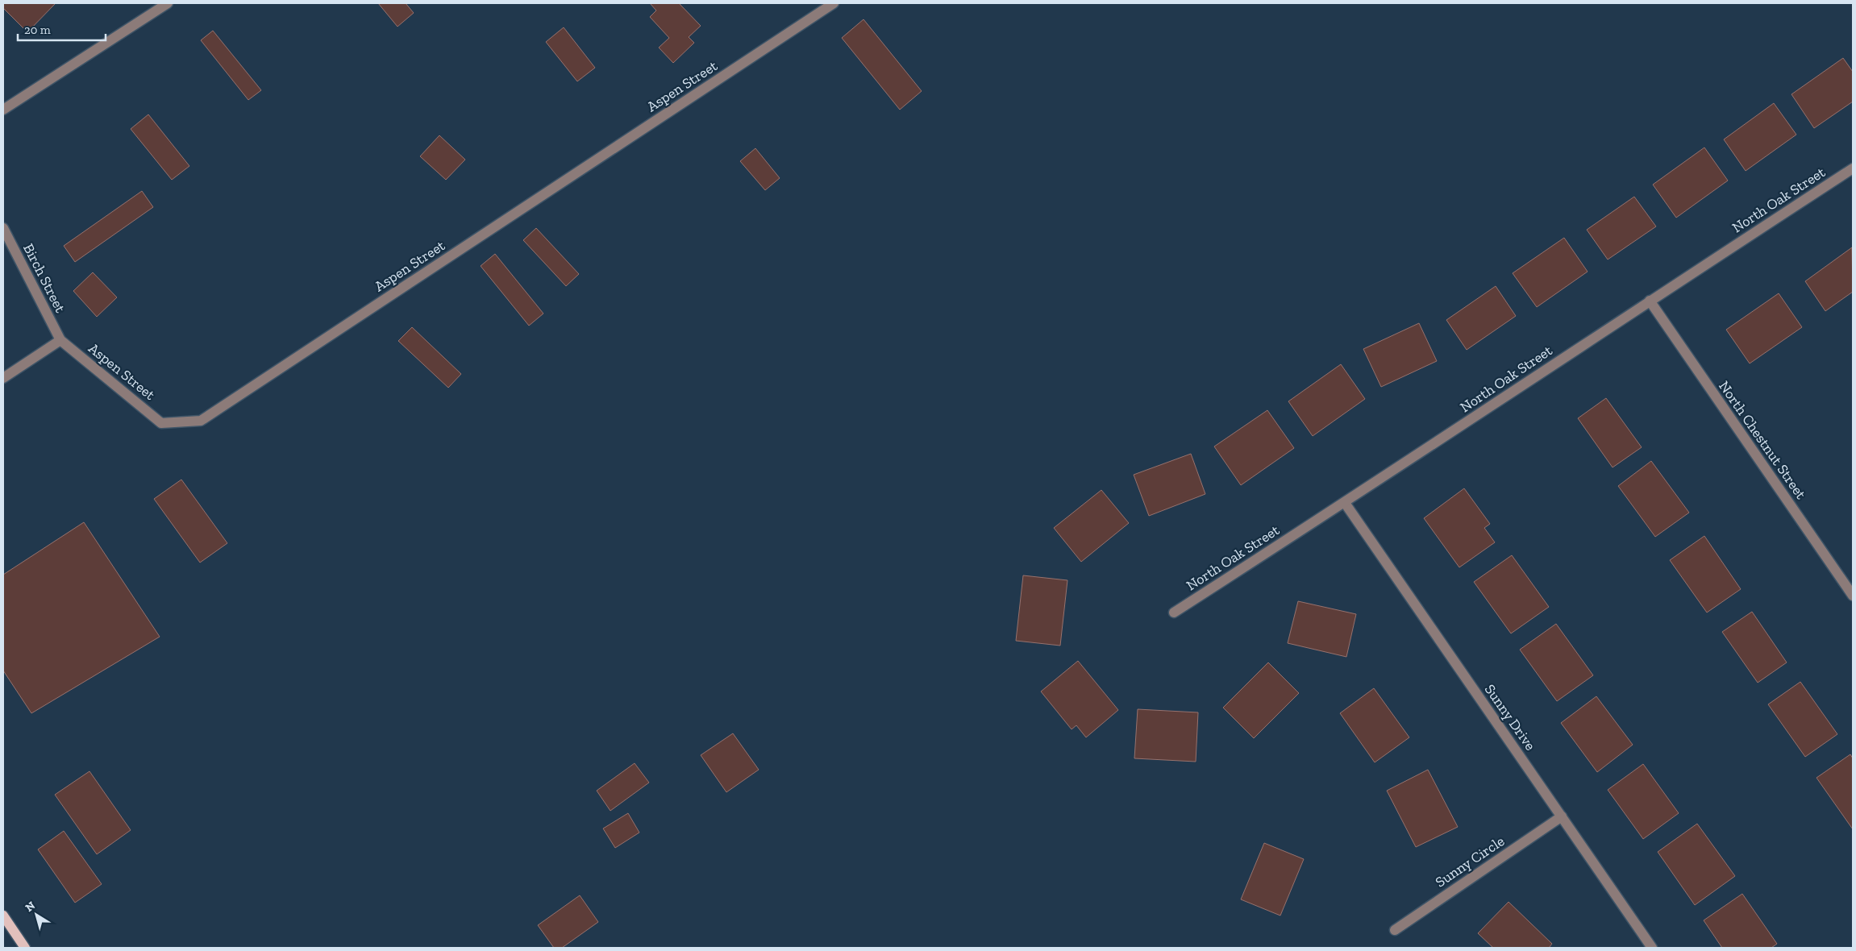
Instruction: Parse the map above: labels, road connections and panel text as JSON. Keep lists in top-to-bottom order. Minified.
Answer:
{"streets":{"street":["Aspen Street","North Oak Street","Birch Street","North Chestnut Street","Sunny Drive","Sunny Circle"]},"crossings":[["Aspen Street","Birch Street"],["North Oak Street","North Chestnut Street"],["North Oak Street","Sunny Drive"],["Sunny Drive","Sunny Circle"]],"scale_bar":"20 m","north":"top left"}
